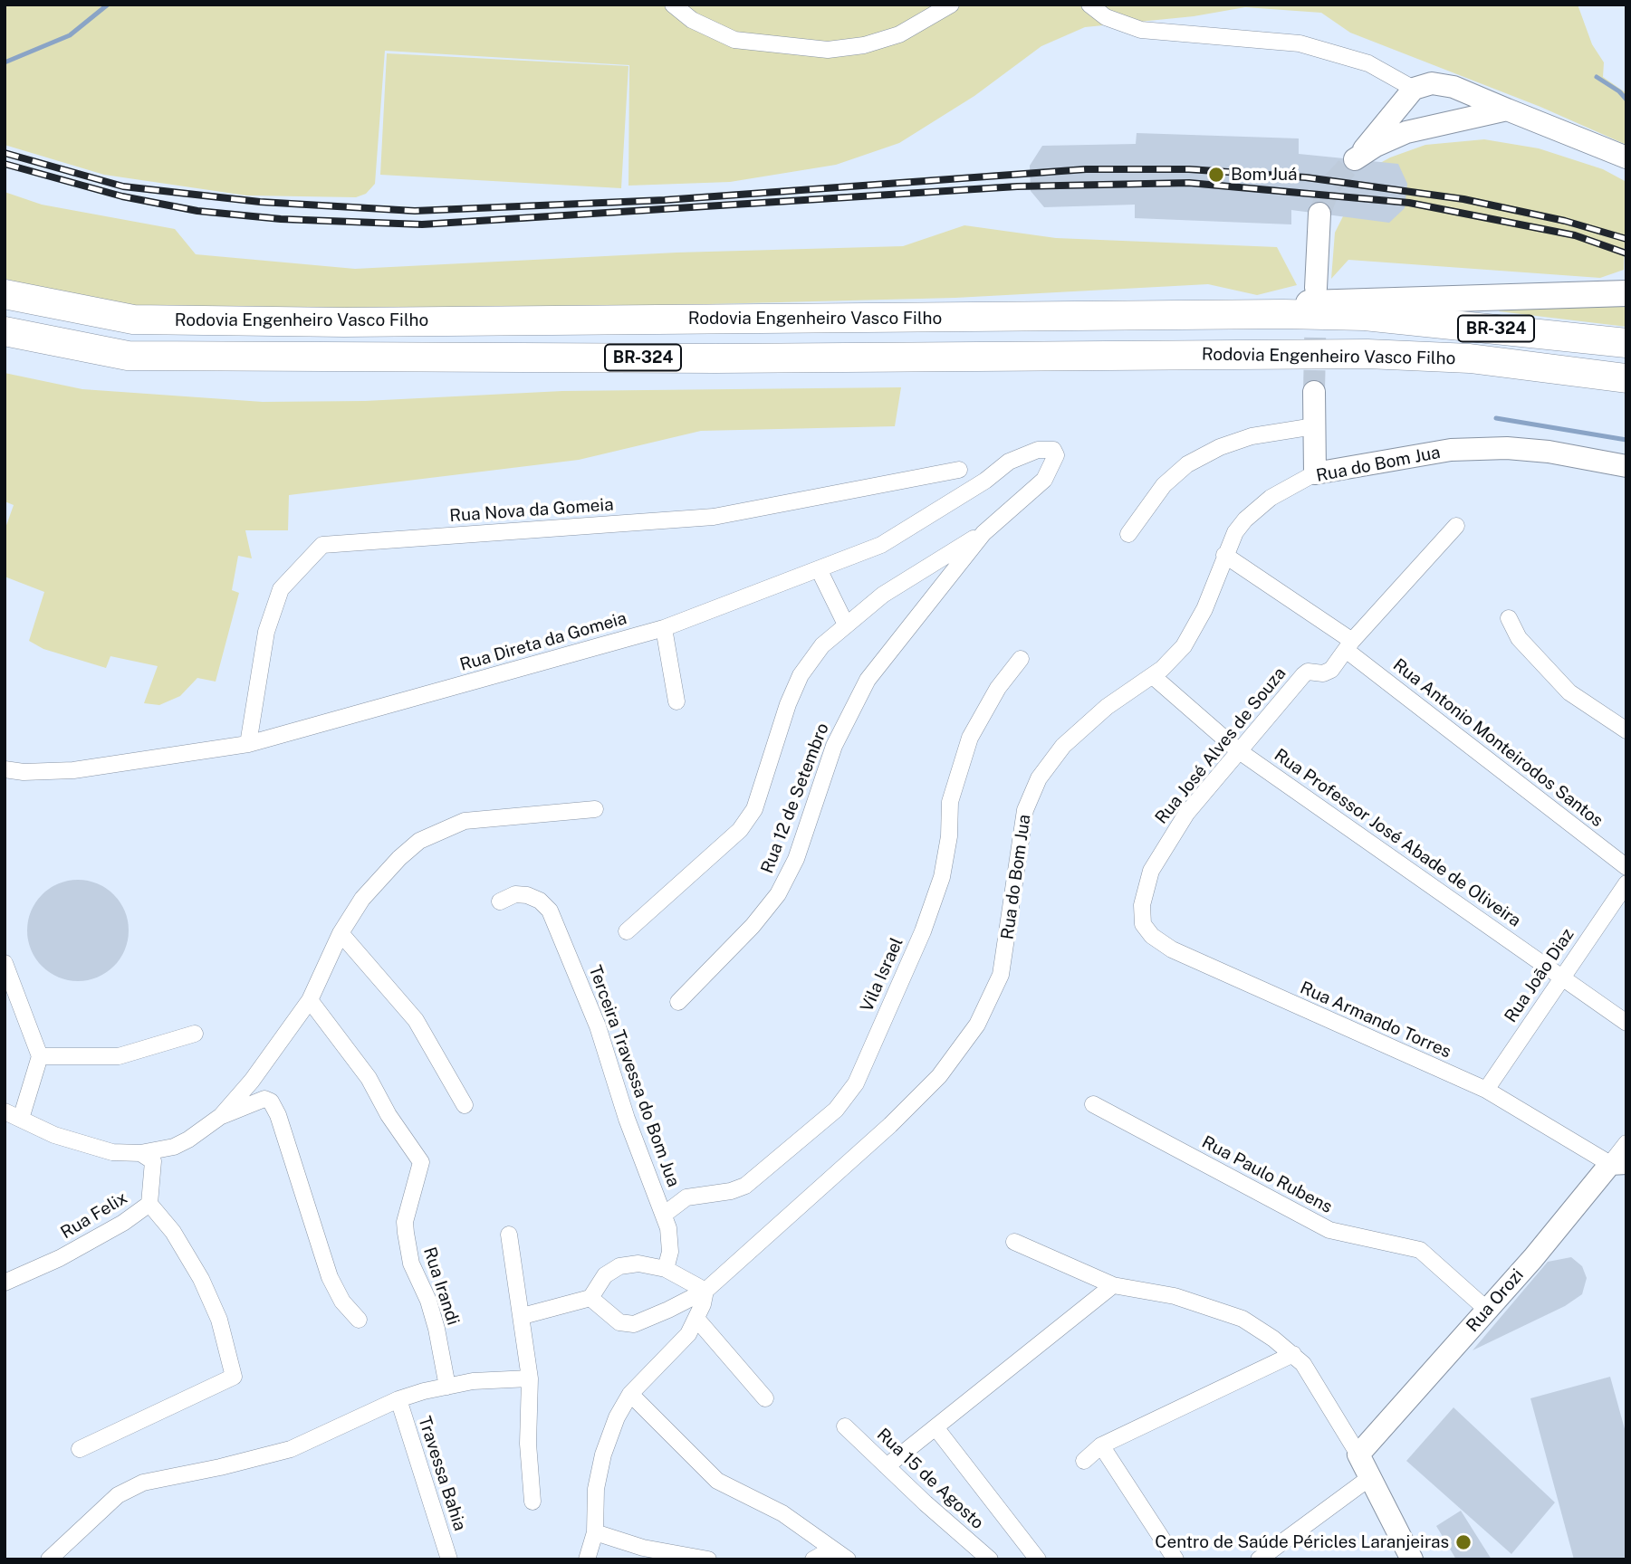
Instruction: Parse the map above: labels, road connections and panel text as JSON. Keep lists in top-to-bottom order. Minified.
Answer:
{"streets":{"highway":["Rodovia Engenheiro Vasco Filho","BR-324"],"street":["Rua do Bom Jua","Rua Nova da Gomeia","Rua Direta da Gomeia","Rua Antonio Monteirodos Santos","Rua José Alves de Souza","Rua 12 de Setembro","Rua Professor José Abade de Oliveira","Vila Israel","Rua João Diaz","Rua Armando Torres","Terceira Travessa do Bom Jua","Rua Paulo Rubens","Rua Felix","Rua Irandi","Rua Orozi","Travessa Bahia","Rua 15 de Agosto"]},"crossings":[["Rua do Bom Jua","Rua Antonio Monteirodos Santos"],["Rua do Bom Jua","Rua Professor José Abade de Oliveira"],["Rua Nova da Gomeia","Rua Direta da Gomeia"],["Rua Direta da Gomeia","Rua 12 de Setembro"],["Rua Antonio Monteirodos Santos","Rua José Alves de Souza"],["Rua José Alves de Souza","Rua Professor José Abade de Oliveira"],["Rua José Alves de Souza","Rua Armando Torres"],["Rua Professor José Abade de Oliveira","Rua João Diaz"],["Vila Israel","Terceira Travessa do Bom Jua"],["Rua João Diaz","Rua Armando Torres"],["Rua Armando Torres","Rua Orozi"],["Rua Paulo Rubens","Rua Orozi"]],"places":["Bom Juá","Centro de Saúde Péricles Laranjeiras"]}
